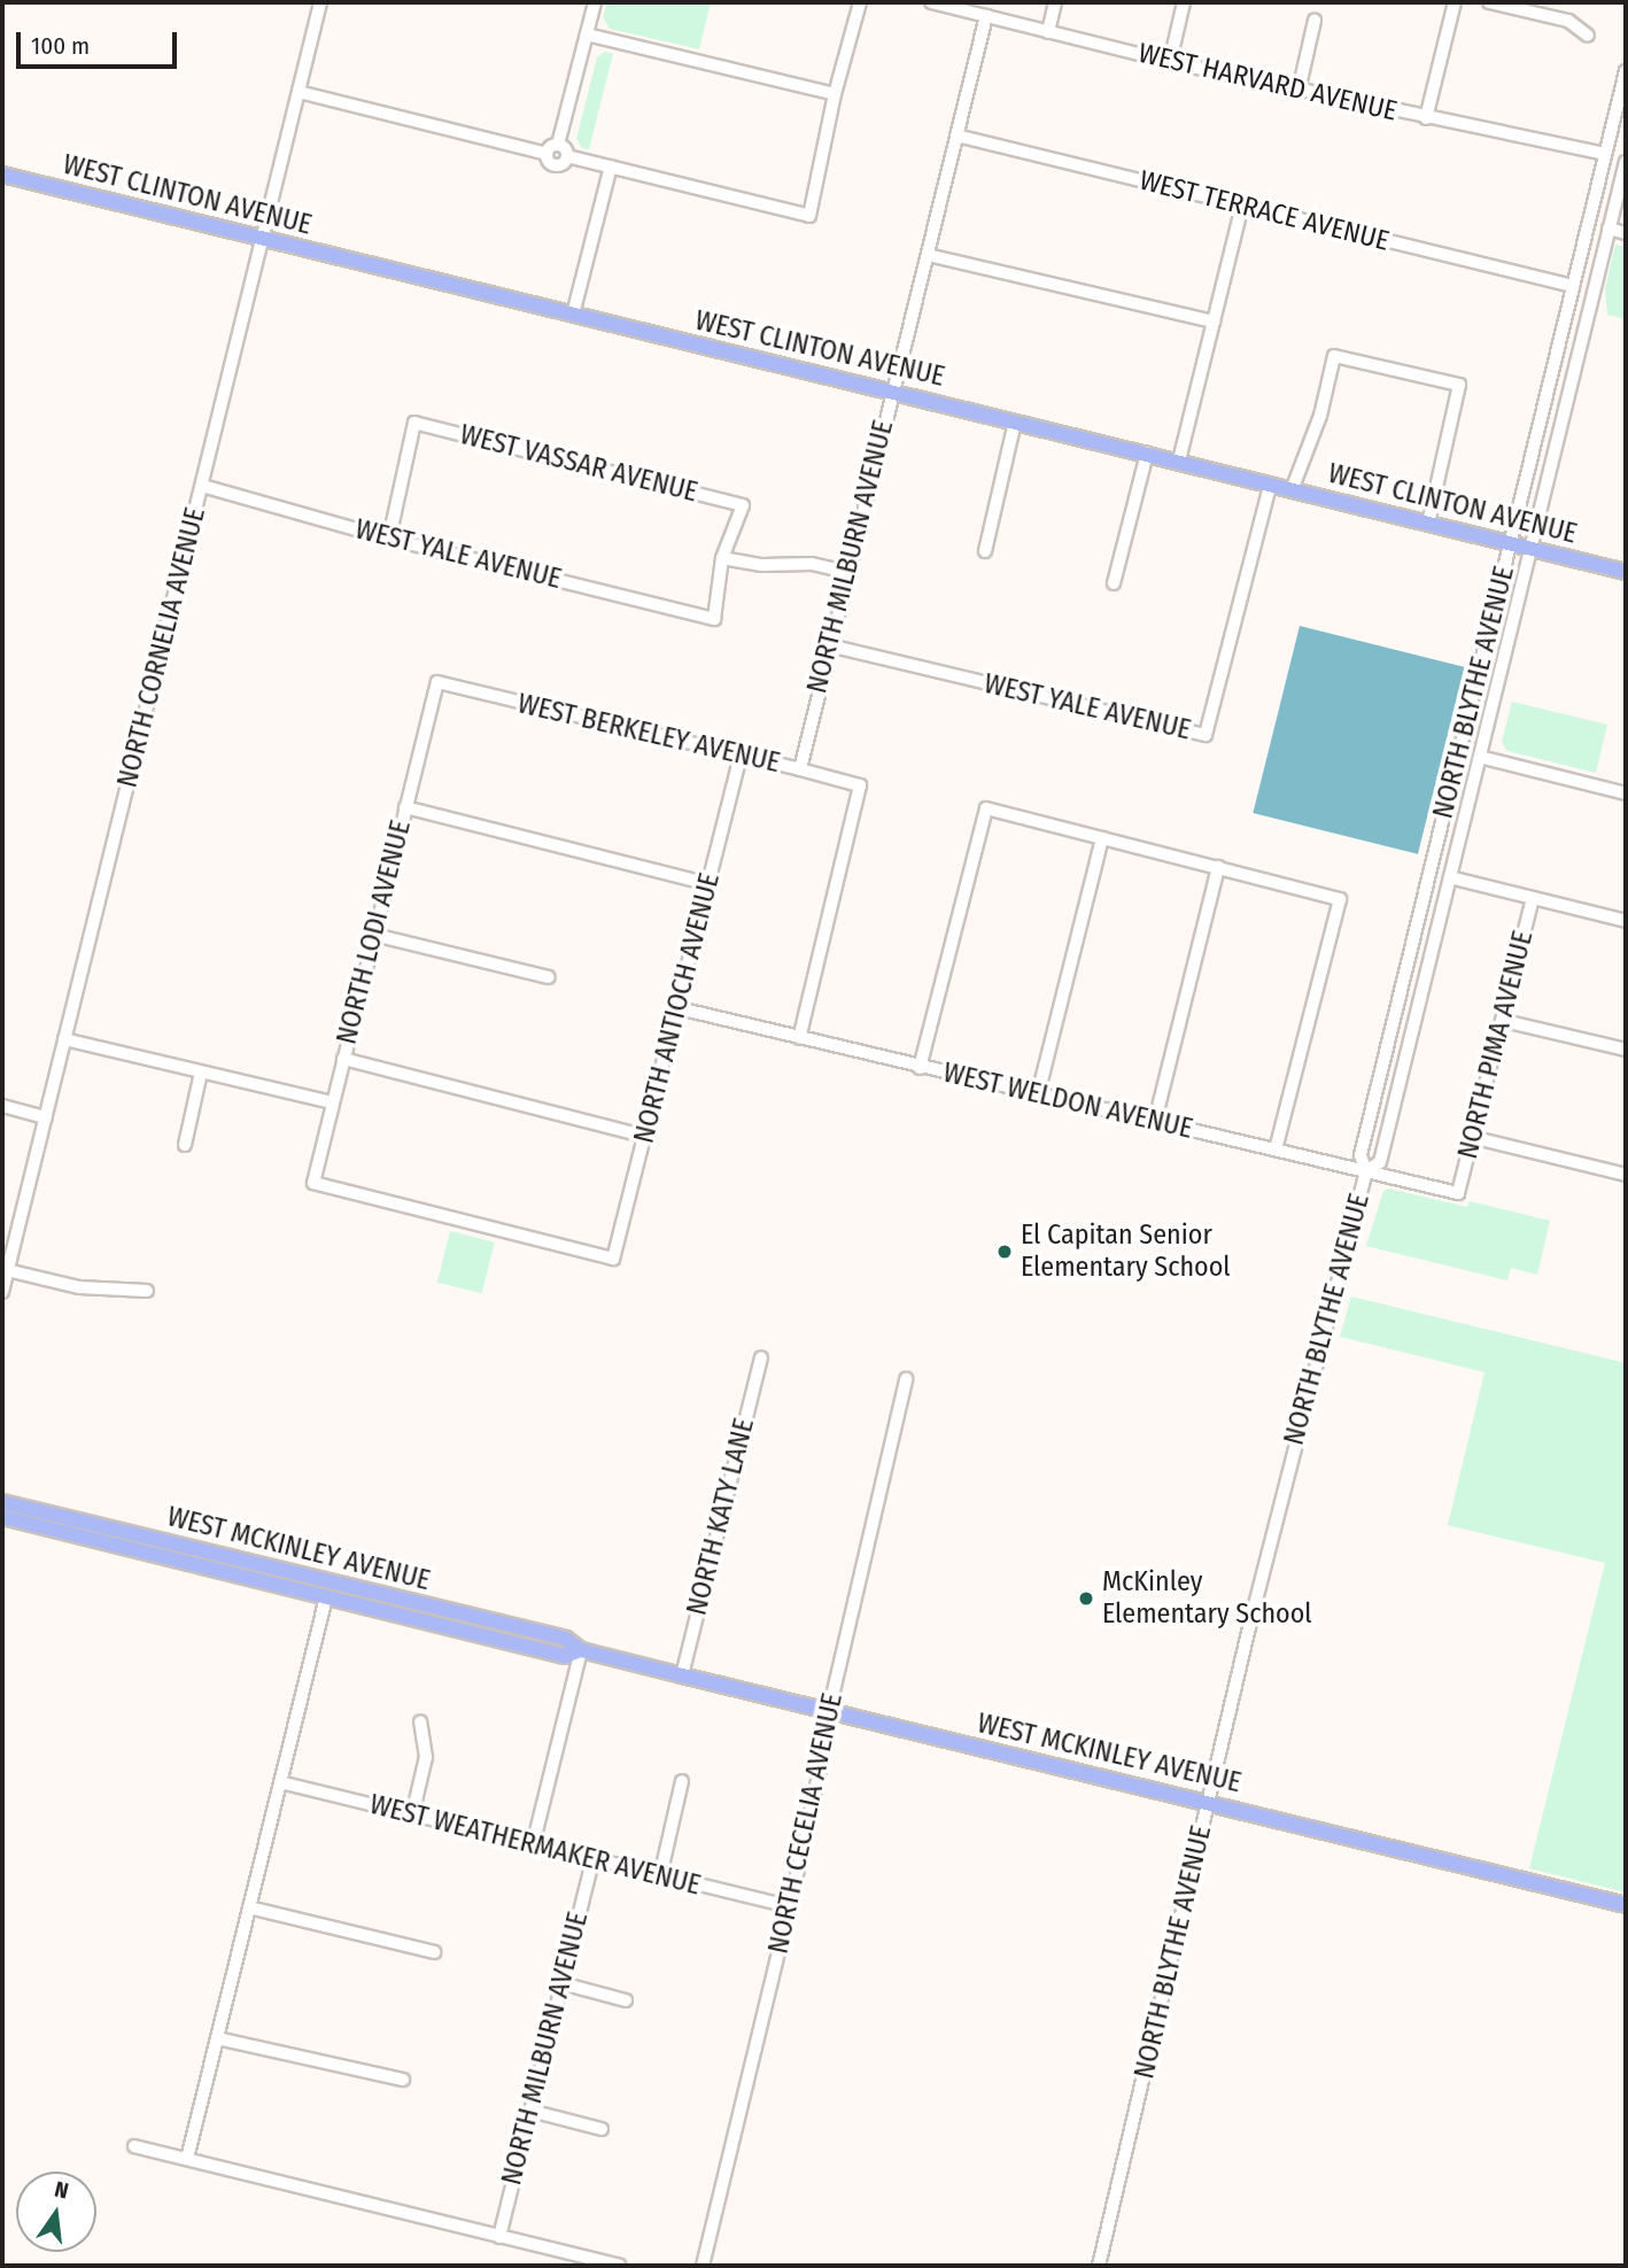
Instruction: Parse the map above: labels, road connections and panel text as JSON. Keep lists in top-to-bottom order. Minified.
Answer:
{"streets":{"main road":["WEST CLINTON AVENUE","WEST MCKINLEY AVENUE"],"street":["WEST HARVARD AVENUE","WEST TERRACE AVENUE","WEST VASSAR AVENUE","WEST YALE AVENUE","NORTH MILBURN AVENUE","NORTH CORNELIA AVENUE","NORTH BLYTHE AVENUE","WEST BERKELEY AVENUE","NORTH LODI AVENUE","NORTH ANTIOCH AVENUE","NORTH PIMA AVENUE","WEST WELDON AVENUE","NORTH KATY LANE","NORTH CECELIA AVENUE","WEST WEATHERMAKER AVENUE"]},"crossings":[["WEST HARVARD AVENUE","NORTH MILBURN AVENUE"],["WEST HARVARD AVENUE","NORTH BLYTHE AVENUE"],["WEST CLINTON AVENUE","WEST YALE AVENUE"],["WEST CLINTON AVENUE","NORTH MILBURN AVENUE"],["WEST CLINTON AVENUE","NORTH CORNELIA AVENUE"],["WEST CLINTON AVENUE","NORTH BLYTHE AVENUE"],["WEST TERRACE AVENUE","NORTH MILBURN AVENUE"],["WEST TERRACE AVENUE","NORTH BLYTHE AVENUE"],["WEST VASSAR AVENUE","WEST YALE AVENUE"],["WEST YALE AVENUE","NORTH MILBURN AVENUE"],["WEST YALE AVENUE","NORTH CORNELIA AVENUE"],["NORTH MILBURN AVENUE","WEST BERKELEY AVENUE"],["NORTH MILBURN AVENUE","WEST WEATHERMAKER AVENUE"],["NORTH BLYTHE AVENUE","WEST WELDON AVENUE"],["NORTH BLYTHE AVENUE","WEST MCKINLEY AVENUE"],["WEST BERKELEY AVENUE","NORTH LODI AVENUE"],["WEST BERKELEY AVENUE","NORTH ANTIOCH AVENUE"],["WEST BERKELEY AVENUE","WEST WELDON AVENUE"],["NORTH LODI AVENUE","NORTH ANTIOCH AVENUE"],["NORTH ANTIOCH AVENUE","WEST WELDON AVENUE"],["NORTH PIMA AVENUE","WEST WELDON AVENUE"],["NORTH KATY LANE","WEST MCKINLEY AVENUE"],["WEST MCKINLEY AVENUE","NORTH CECELIA AVENUE"],["NORTH CECELIA AVENUE","WEST WEATHERMAKER AVENUE"]],"places":["El Capitan Senior Elementary School","McKinley Elementary School"],"scale_bar":"100 m","north":"top"}
